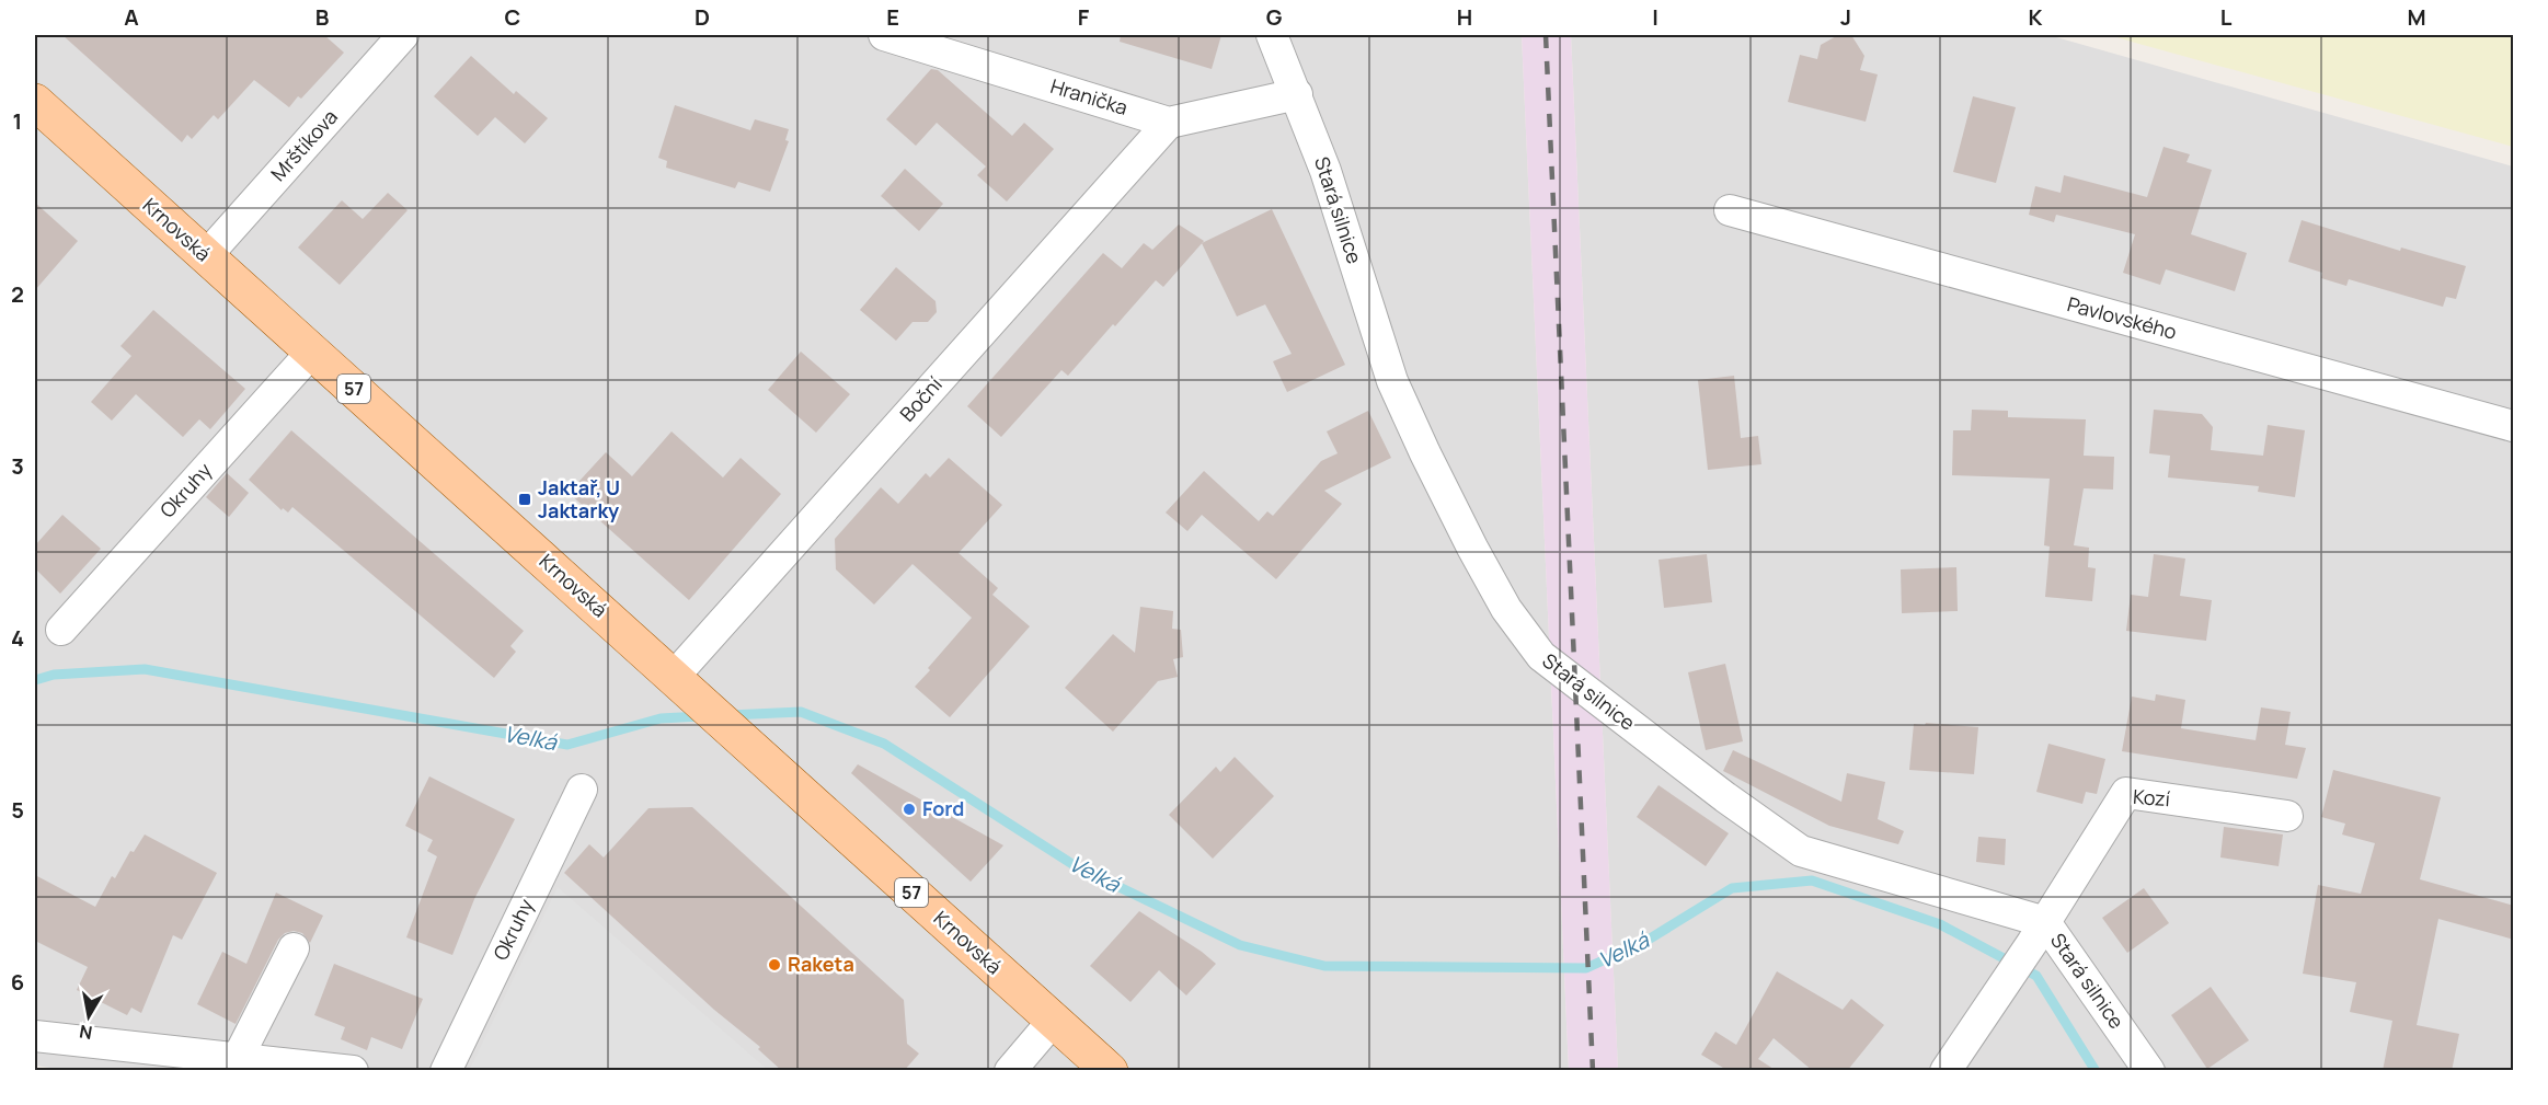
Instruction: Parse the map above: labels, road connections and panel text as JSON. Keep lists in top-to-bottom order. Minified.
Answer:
{"streets":{"main road":["Krnovská","57"],"street":["Hranička","Mrštíkova","Stará silnice","Pavlovského","Boční","Okruhy","Kozí"]},"crossings":[["Hranička","Stará silnice"],["Hranička","Boční"],["Mrštíkova","Krnovská"],["Stará silnice","Kozí"],["Krnovská","Boční"],["Krnovská","Okruhy"]],"water":["Velká"],"places":{"transit":["Jaktař, U Jaktarky"],"other":["Ford","Raketa"]},"north":"bottom","grid":{"columns":["A","B","C","D","E","F","G","H","I","J","K","L","M"],"rows":["1","2","3","4","5","6"]}}
